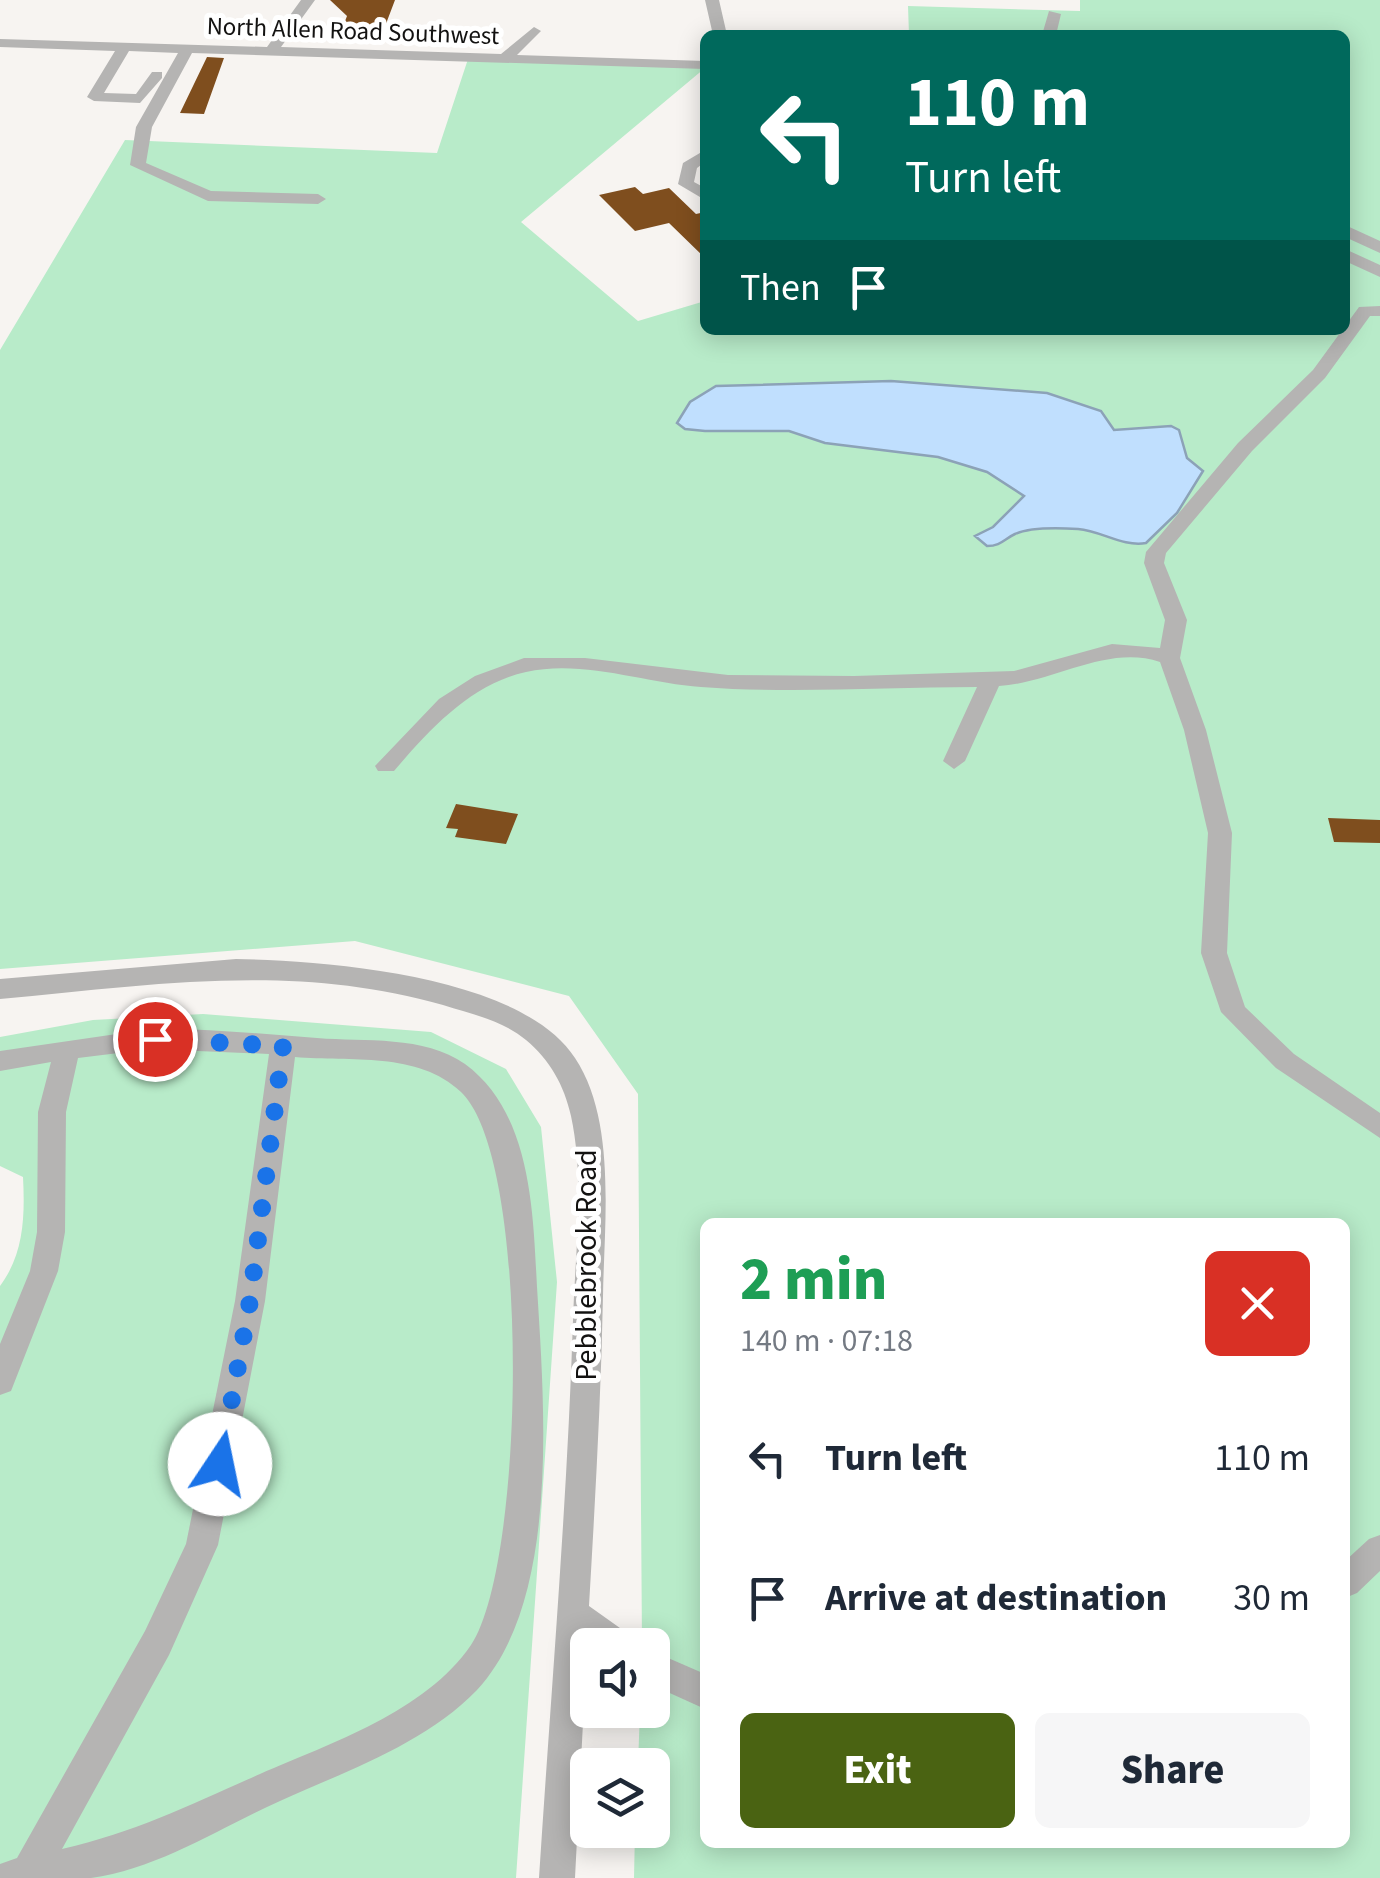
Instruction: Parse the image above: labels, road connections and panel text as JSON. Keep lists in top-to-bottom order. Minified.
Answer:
{"streets":{"street":["North Allen Road Southwest","Pebblebrook Road"]},"page":{"turn":["110 m","Turn left"],"then":"Then","heading":["2 min","140 m · 07:18"],"list":[{"name":"Turn left","value":"110 m"},{"name":"Arrive at destination","value":"30 m"}],"buttons":["Exit","Share"]}}
